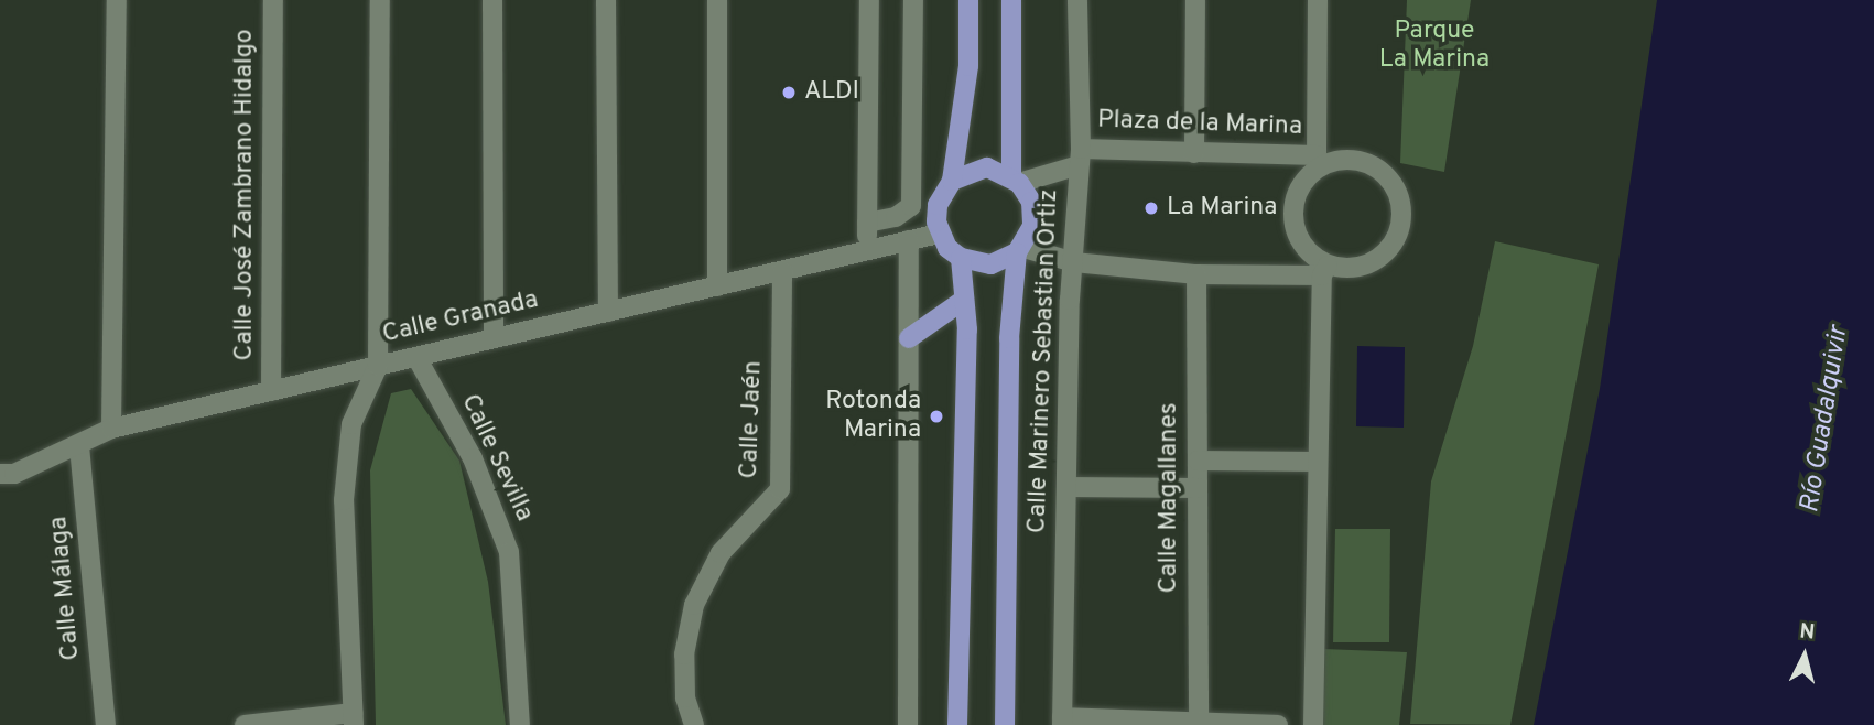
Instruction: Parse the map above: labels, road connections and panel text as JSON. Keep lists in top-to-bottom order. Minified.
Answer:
{"streets":{"street":["Plaza de la Marina","Calle José Zambrano Hidalgo","Calle Granada","Calle Marinero Sebastian Ortiz","Calle Jaén","Calle Sevilla","Calle Magallanes","Calle Málaga"]},"crossings":[["Plaza de la Marina","Calle Granada"],["Plaza de la Marina","Calle Marinero Sebastian Ortiz"],["Calle José Zambrano Hidalgo","Calle Granada"],["Calle Granada","Calle Jaén"],["Calle Granada","Calle Sevilla"],["Calle Granada","Calle Málaga"]],"water":["Río Guadalquivir"],"parks":["Parque La Marina"],"places":["ALDI","La Marina","Rotonda Marina"],"north":"top"}
